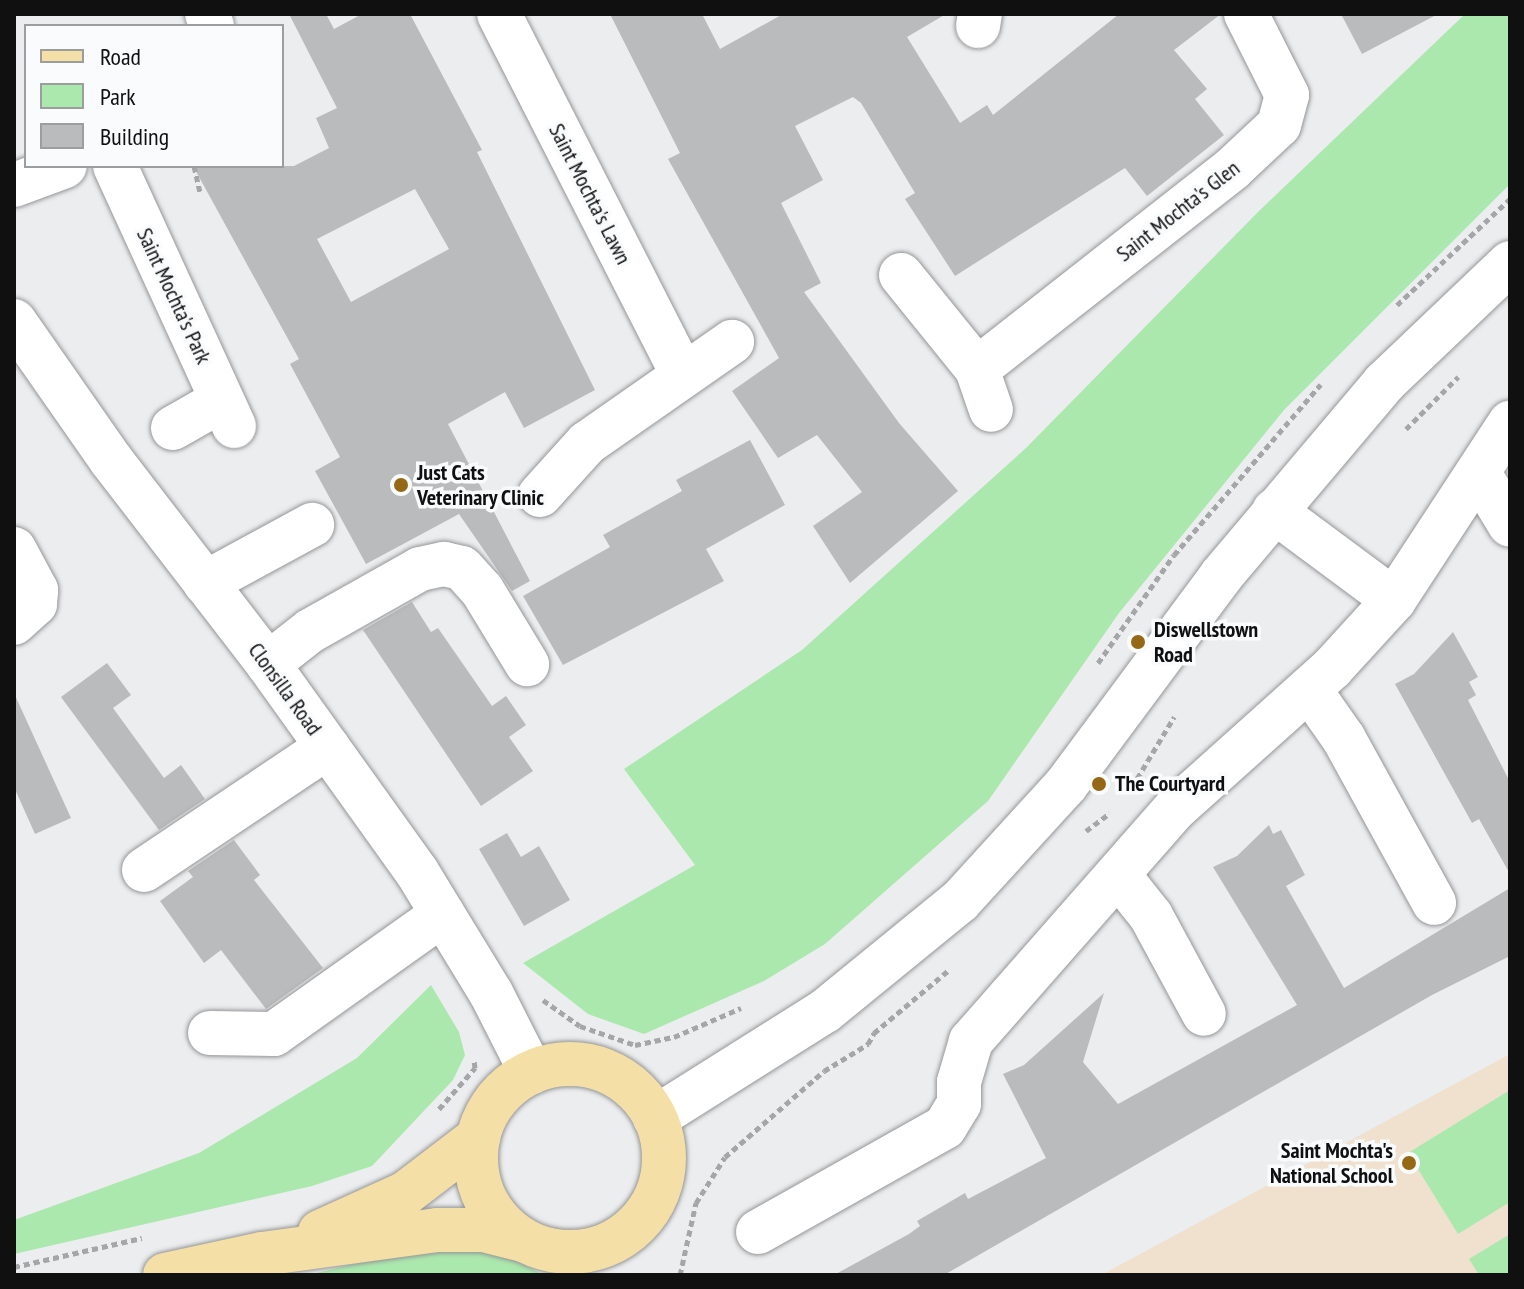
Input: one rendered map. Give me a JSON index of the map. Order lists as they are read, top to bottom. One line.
{"streets":{"street":["Saint Mochta's Lawn","Saint Mochta's Glen","Saint Mochta's Park","Clonsilla Road"]},"places":["Just Cats Veterinary Clinic","Diswellstown Road","The Courtyard","Saint Mochta's National School"],"legend":["Road","Park","Building"]}
